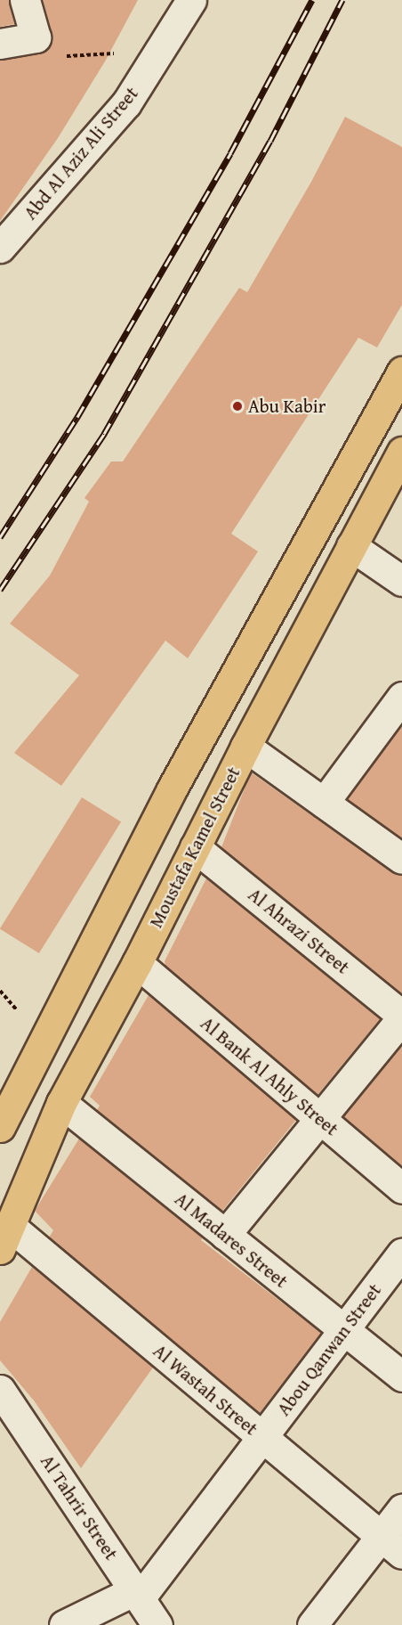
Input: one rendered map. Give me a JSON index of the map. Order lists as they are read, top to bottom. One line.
{"streets":{"main road":["Moustafa Kamel Street"],"street":["Abd Al Aziz Ali Street","Al Ahrazi Street","Al Bank Al Ahly Street","Al Madares Street","Abou Qanwan Street","Al Wastah Street","Al Tahrir Street"]},"crossings":[["Moustafa Kamel Street","Al Ahrazi Street"],["Moustafa Kamel Street","Al Bank Al Ahly Street"],["Moustafa Kamel Street","Al Madares Street"],["Moustafa Kamel Street","Al Wastah Street"],["Al Madares Street","Abou Qanwan Street"],["Abou Qanwan Street","Al Wastah Street"],["Abou Qanwan Street","Al Tahrir Street"]],"places":["Abu Kabir"]}
